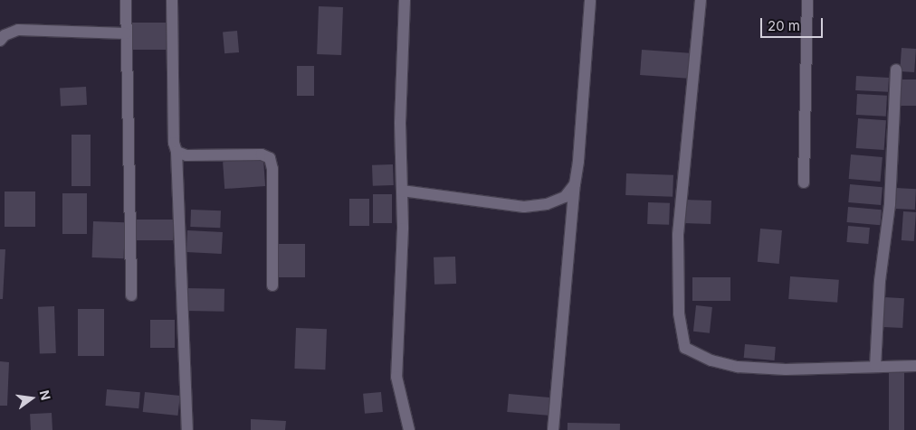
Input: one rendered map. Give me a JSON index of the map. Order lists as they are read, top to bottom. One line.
{"scale_bar":"20 m","north":"right"}
